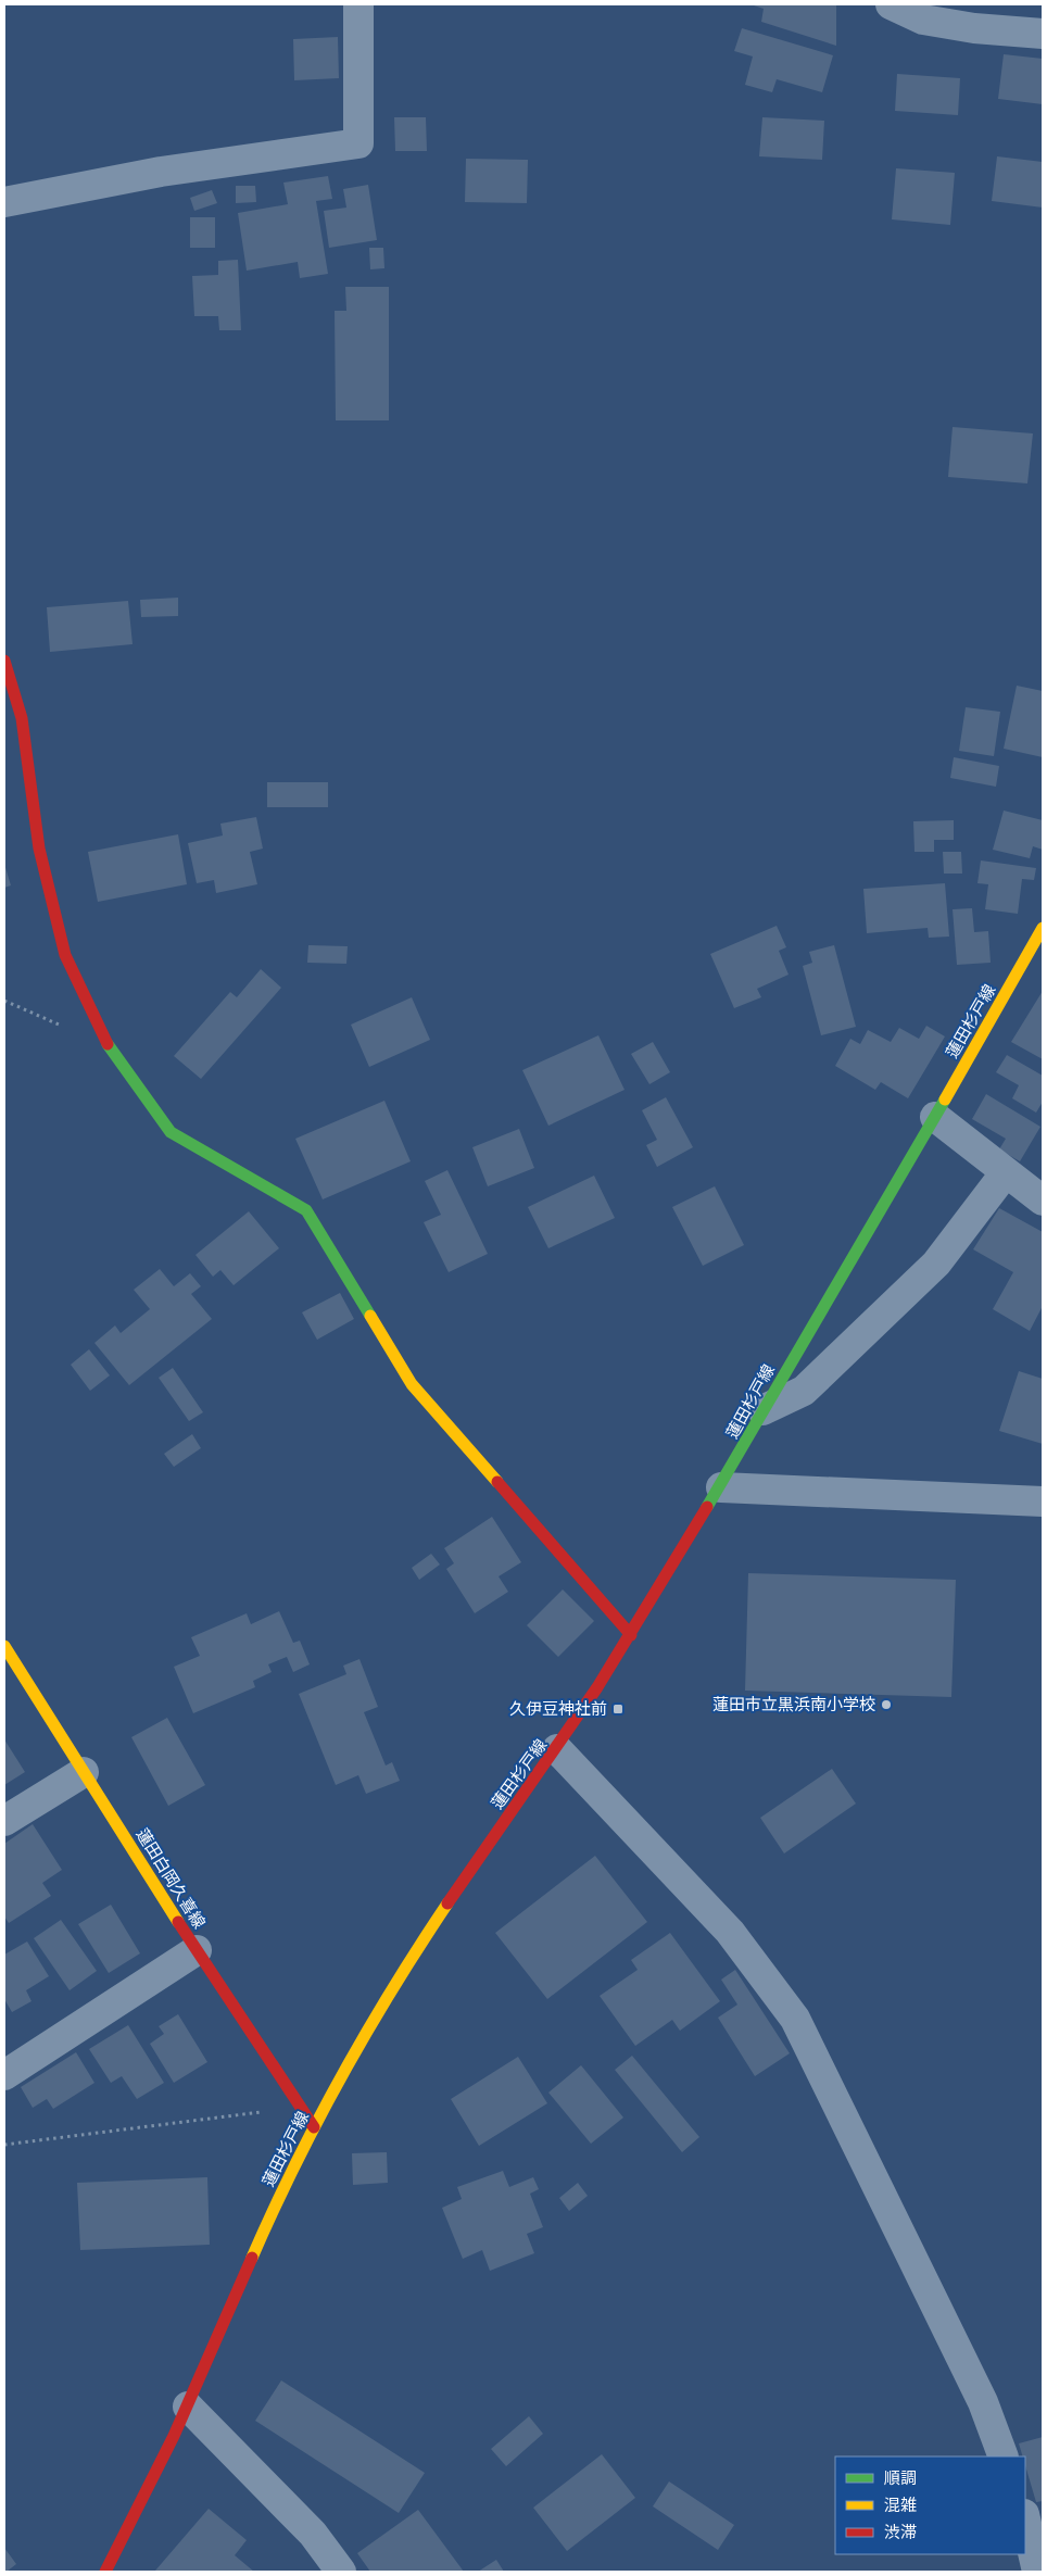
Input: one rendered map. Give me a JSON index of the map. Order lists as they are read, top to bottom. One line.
{"streets":{"main road":["蓮田杉戸線","蓮田白岡久喜線"]},"crossings":[["蓮田杉戸線","蓮田白岡久喜線"]],"places":{"other":["蓮田市立黒浜南小学校"],"transit":["久伊豆神社前"]},"legend":["順調","混雑","渋滞"]}
